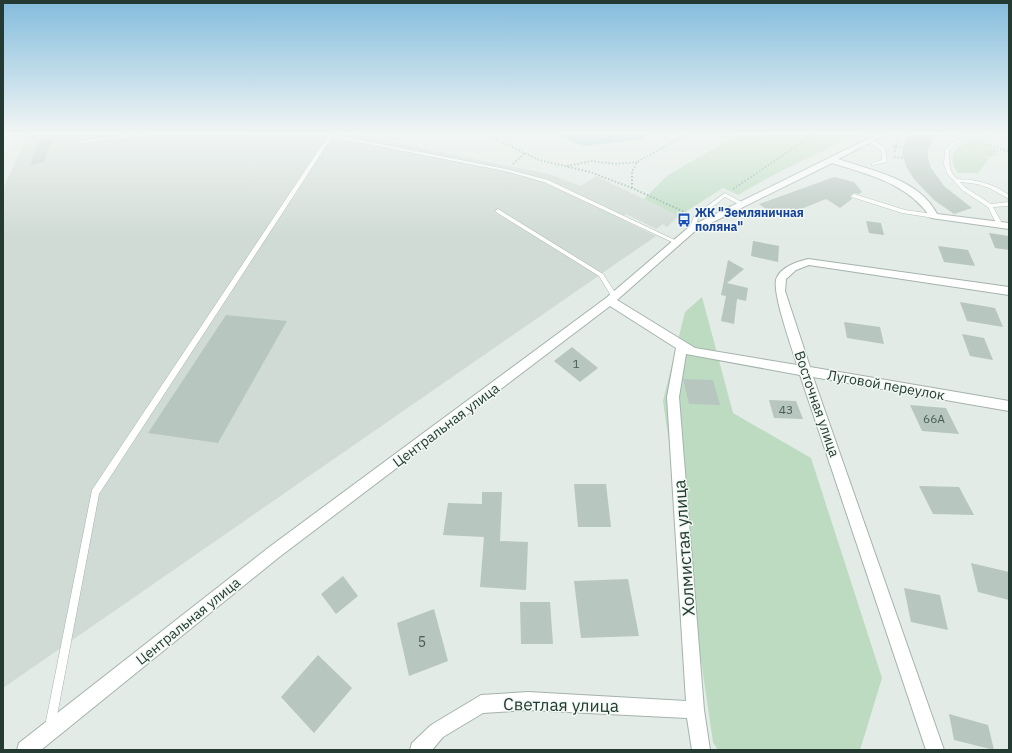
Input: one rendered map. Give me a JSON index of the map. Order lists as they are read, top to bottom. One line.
{"streets":{"street":["Луговой переулок","Восточная улица","Центральная улица","Холмистая улица","Светлая улица"]},"crossings":[["Луговой переулок","Восточная улица"],["Луговой переулок","Центральная улица"],["Луговой переулок","Холмистая улица"],["Холмистая улица","Светлая улица"]],"places":{"bus stop":["ЖК \"Земляничная поляна\""]},"house_numbers":["1","43","66А","5"]}
